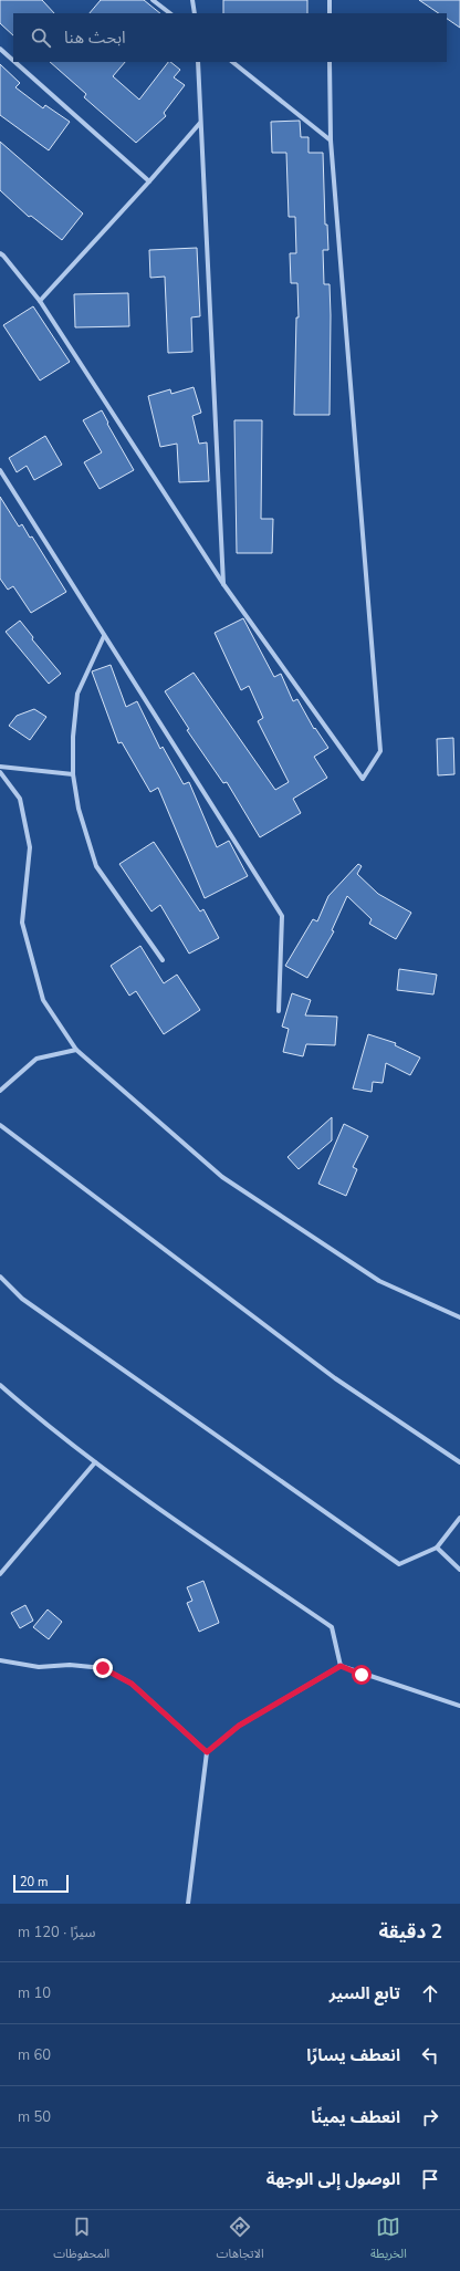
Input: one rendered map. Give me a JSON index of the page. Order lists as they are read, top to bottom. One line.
{"scale_bar":"20 m","page":{"search":"ابحث هنا","scale":"20 m","heading":["2 دقيقة","سيرًا · 120 m"],"list":[["تابع السير","10 m"],["انعطف يسارًا","60 m"],["انعطف يمينًا","50 m"],"الوصول إلى الوجهة"],"nav":["الخريطة","الاتجاهات","المحفوظات"]}}
